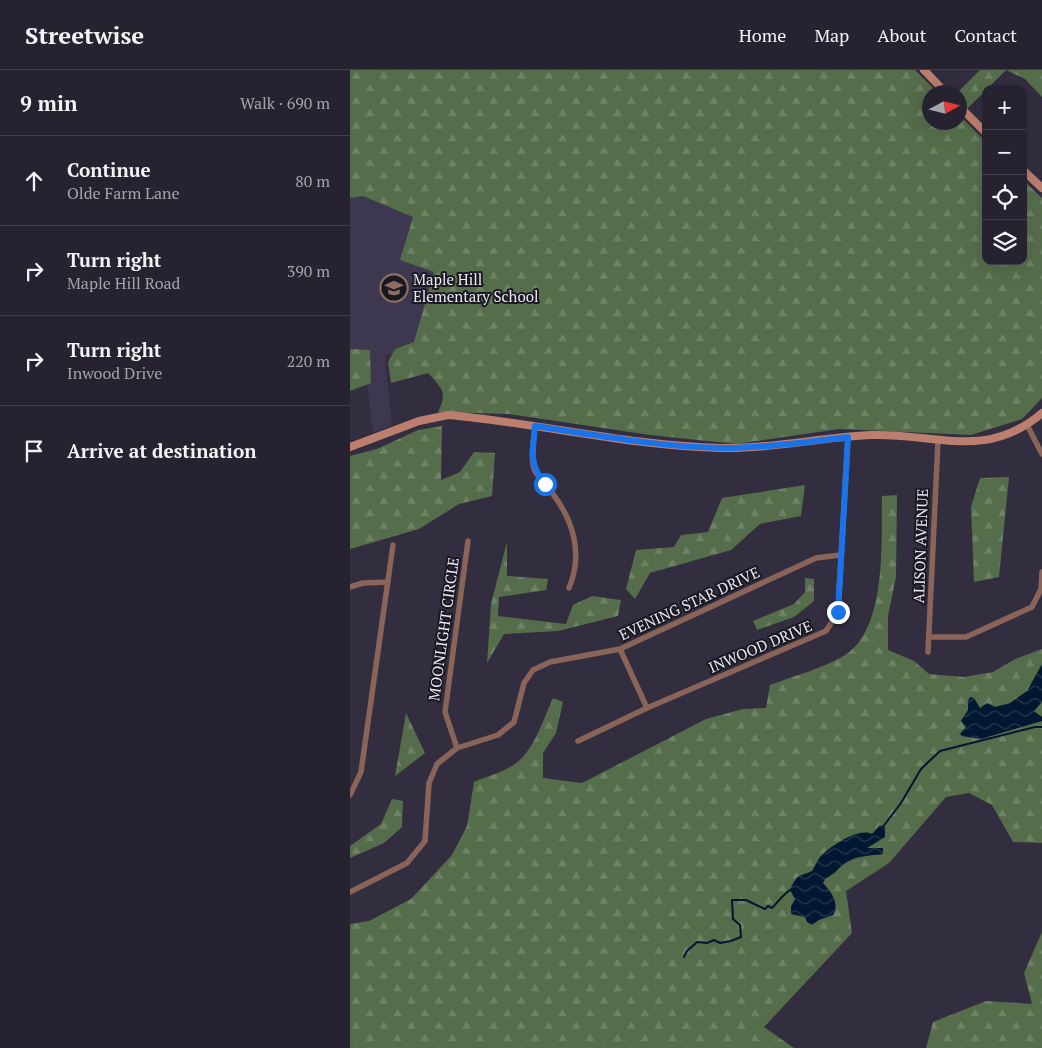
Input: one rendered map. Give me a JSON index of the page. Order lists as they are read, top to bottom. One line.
{"streets":{"street":["ALISON AVENUE","EVENING STAR DRIVE","MOONLIGHT CIRCLE","INWOOD DRIVE"]},"crossings":[["EVENING STAR DRIVE","MOONLIGHT CIRCLE"],["EVENING STAR DRIVE","INWOOD DRIVE"]],"places":{"school or university":["Maple Hill Elementary School"]},"north":"right","page":{"header":"Streetwise","nav":["Home","Map","About","Contact"],"heading":["9 min","Walk · 690 m"],"map_buttons":["+","−"],"list":[["Continue","Olde Farm Lane","80 m"],["Turn right","Maple Hill Road","390 m"],["Turn right","Inwood Drive","220 m"],"Arrive at destination"]}}
